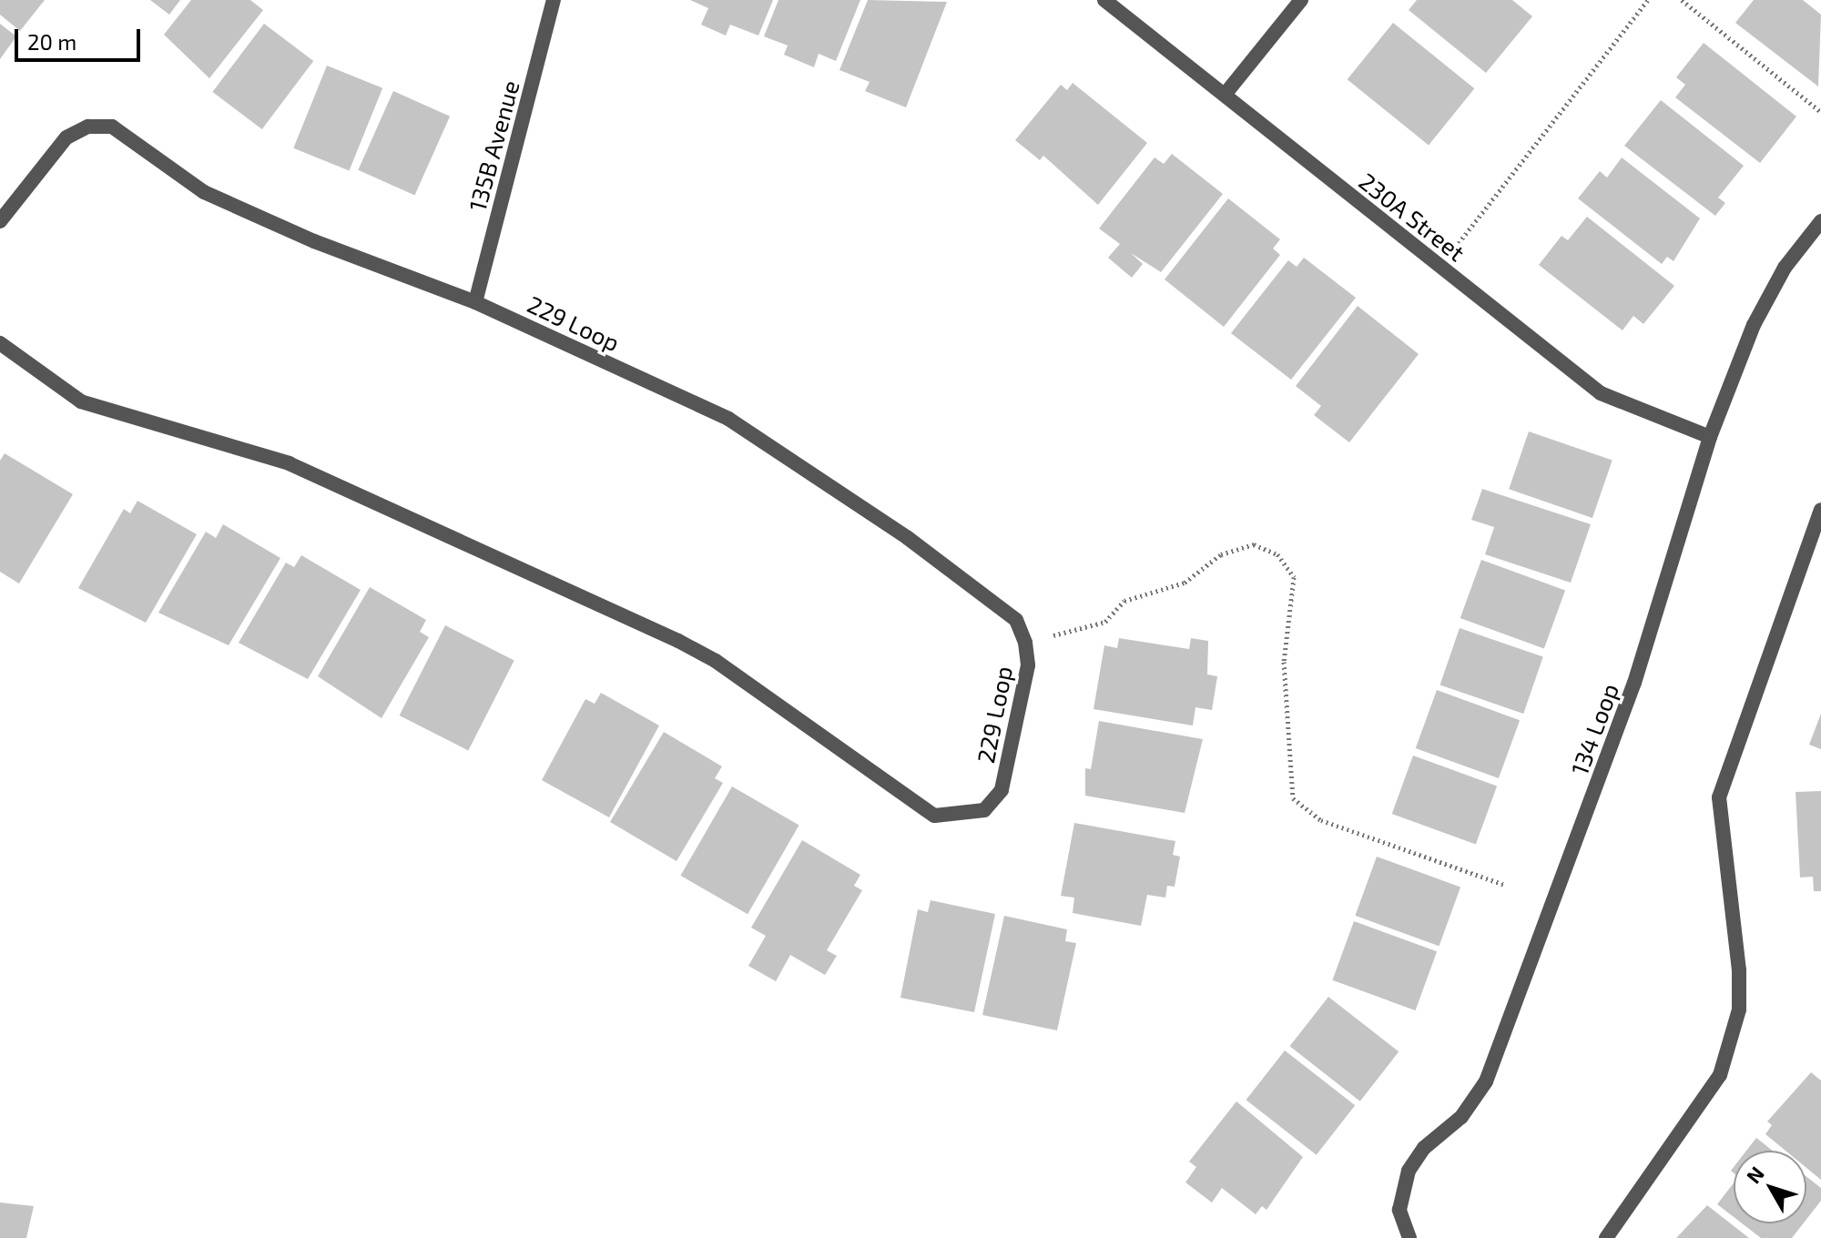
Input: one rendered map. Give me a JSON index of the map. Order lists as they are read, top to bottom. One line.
{"streets":{"street":["135B Avenue","230A Street","229 Loop","134 Loop"]},"crossings":[["135B Avenue","229 Loop"],["230A Street","134 Loop"]],"scale_bar":"20 m","north":"top left"}
